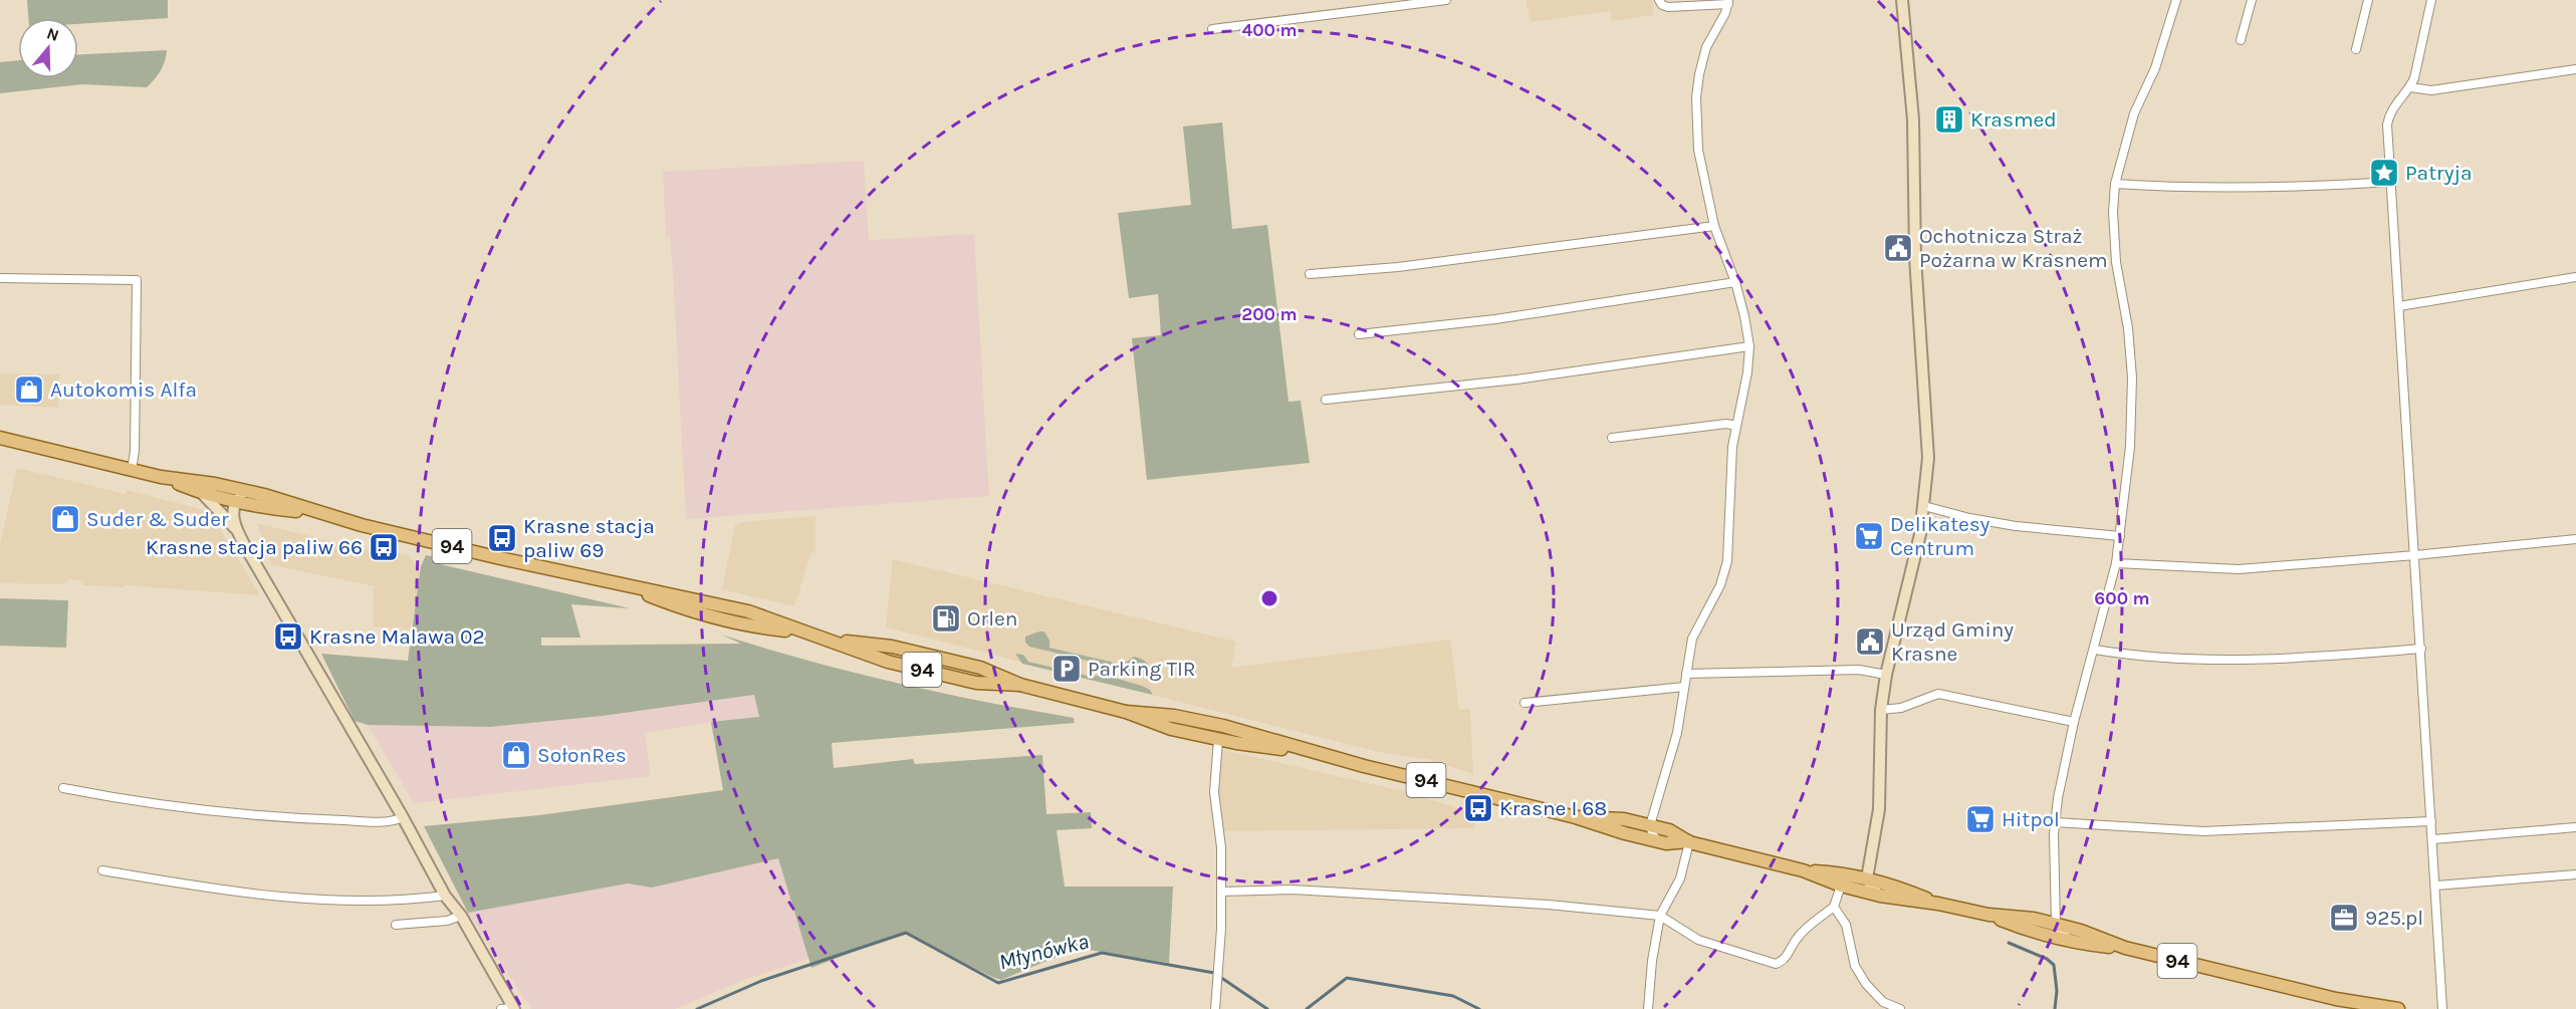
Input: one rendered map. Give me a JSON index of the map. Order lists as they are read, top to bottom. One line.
{"streets":{"main road":["94"]},"water":["Młynówka"],"places":{"building":["Krasmed"],"place":["Patryja"],"public building":["Ochotnicza Straż Pożarna w Krasnem","Urząd Gminy Krasne"],"shop":["Autokomis Alfa","Suder & Suder","SołonRes"],"supermarket":["Delikatesy Centrum","Hitpol"],"bus stop":["Krasne stacja paliw 69","Krasne stacja paliw 66","Krasne Malawa 02","Krasne I 68"],"fuel station":["Orlen"],"parking":["Parking TIR"],"office":["925.pl"]},"north":"top","rings":["400 m","200 m","600 m"]}
